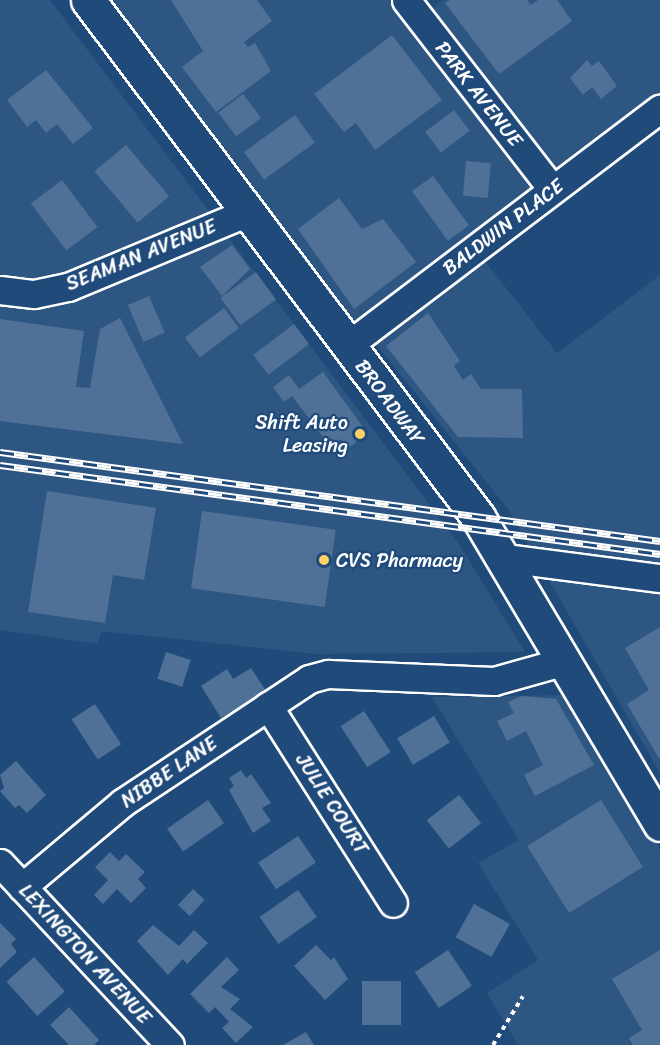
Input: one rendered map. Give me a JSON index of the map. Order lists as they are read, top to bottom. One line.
{"streets":{"main road":["BROADWAY"],"street":["PARK AVENUE","BALDWIN PLACE","SEAMAN AVENUE","NIBBE LANE","JULIE COURT","LEXINGTON AVENUE"]},"crossings":[["PARK AVENUE","BALDWIN PLACE"],["BALDWIN PLACE","BROADWAY"],["SEAMAN AVENUE","BROADWAY"],["BROADWAY","NIBBE LANE"],["NIBBE LANE","JULIE COURT"],["NIBBE LANE","LEXINGTON AVENUE"]],"places":["Shift Auto Leasing","CVS Pharmacy"]}
